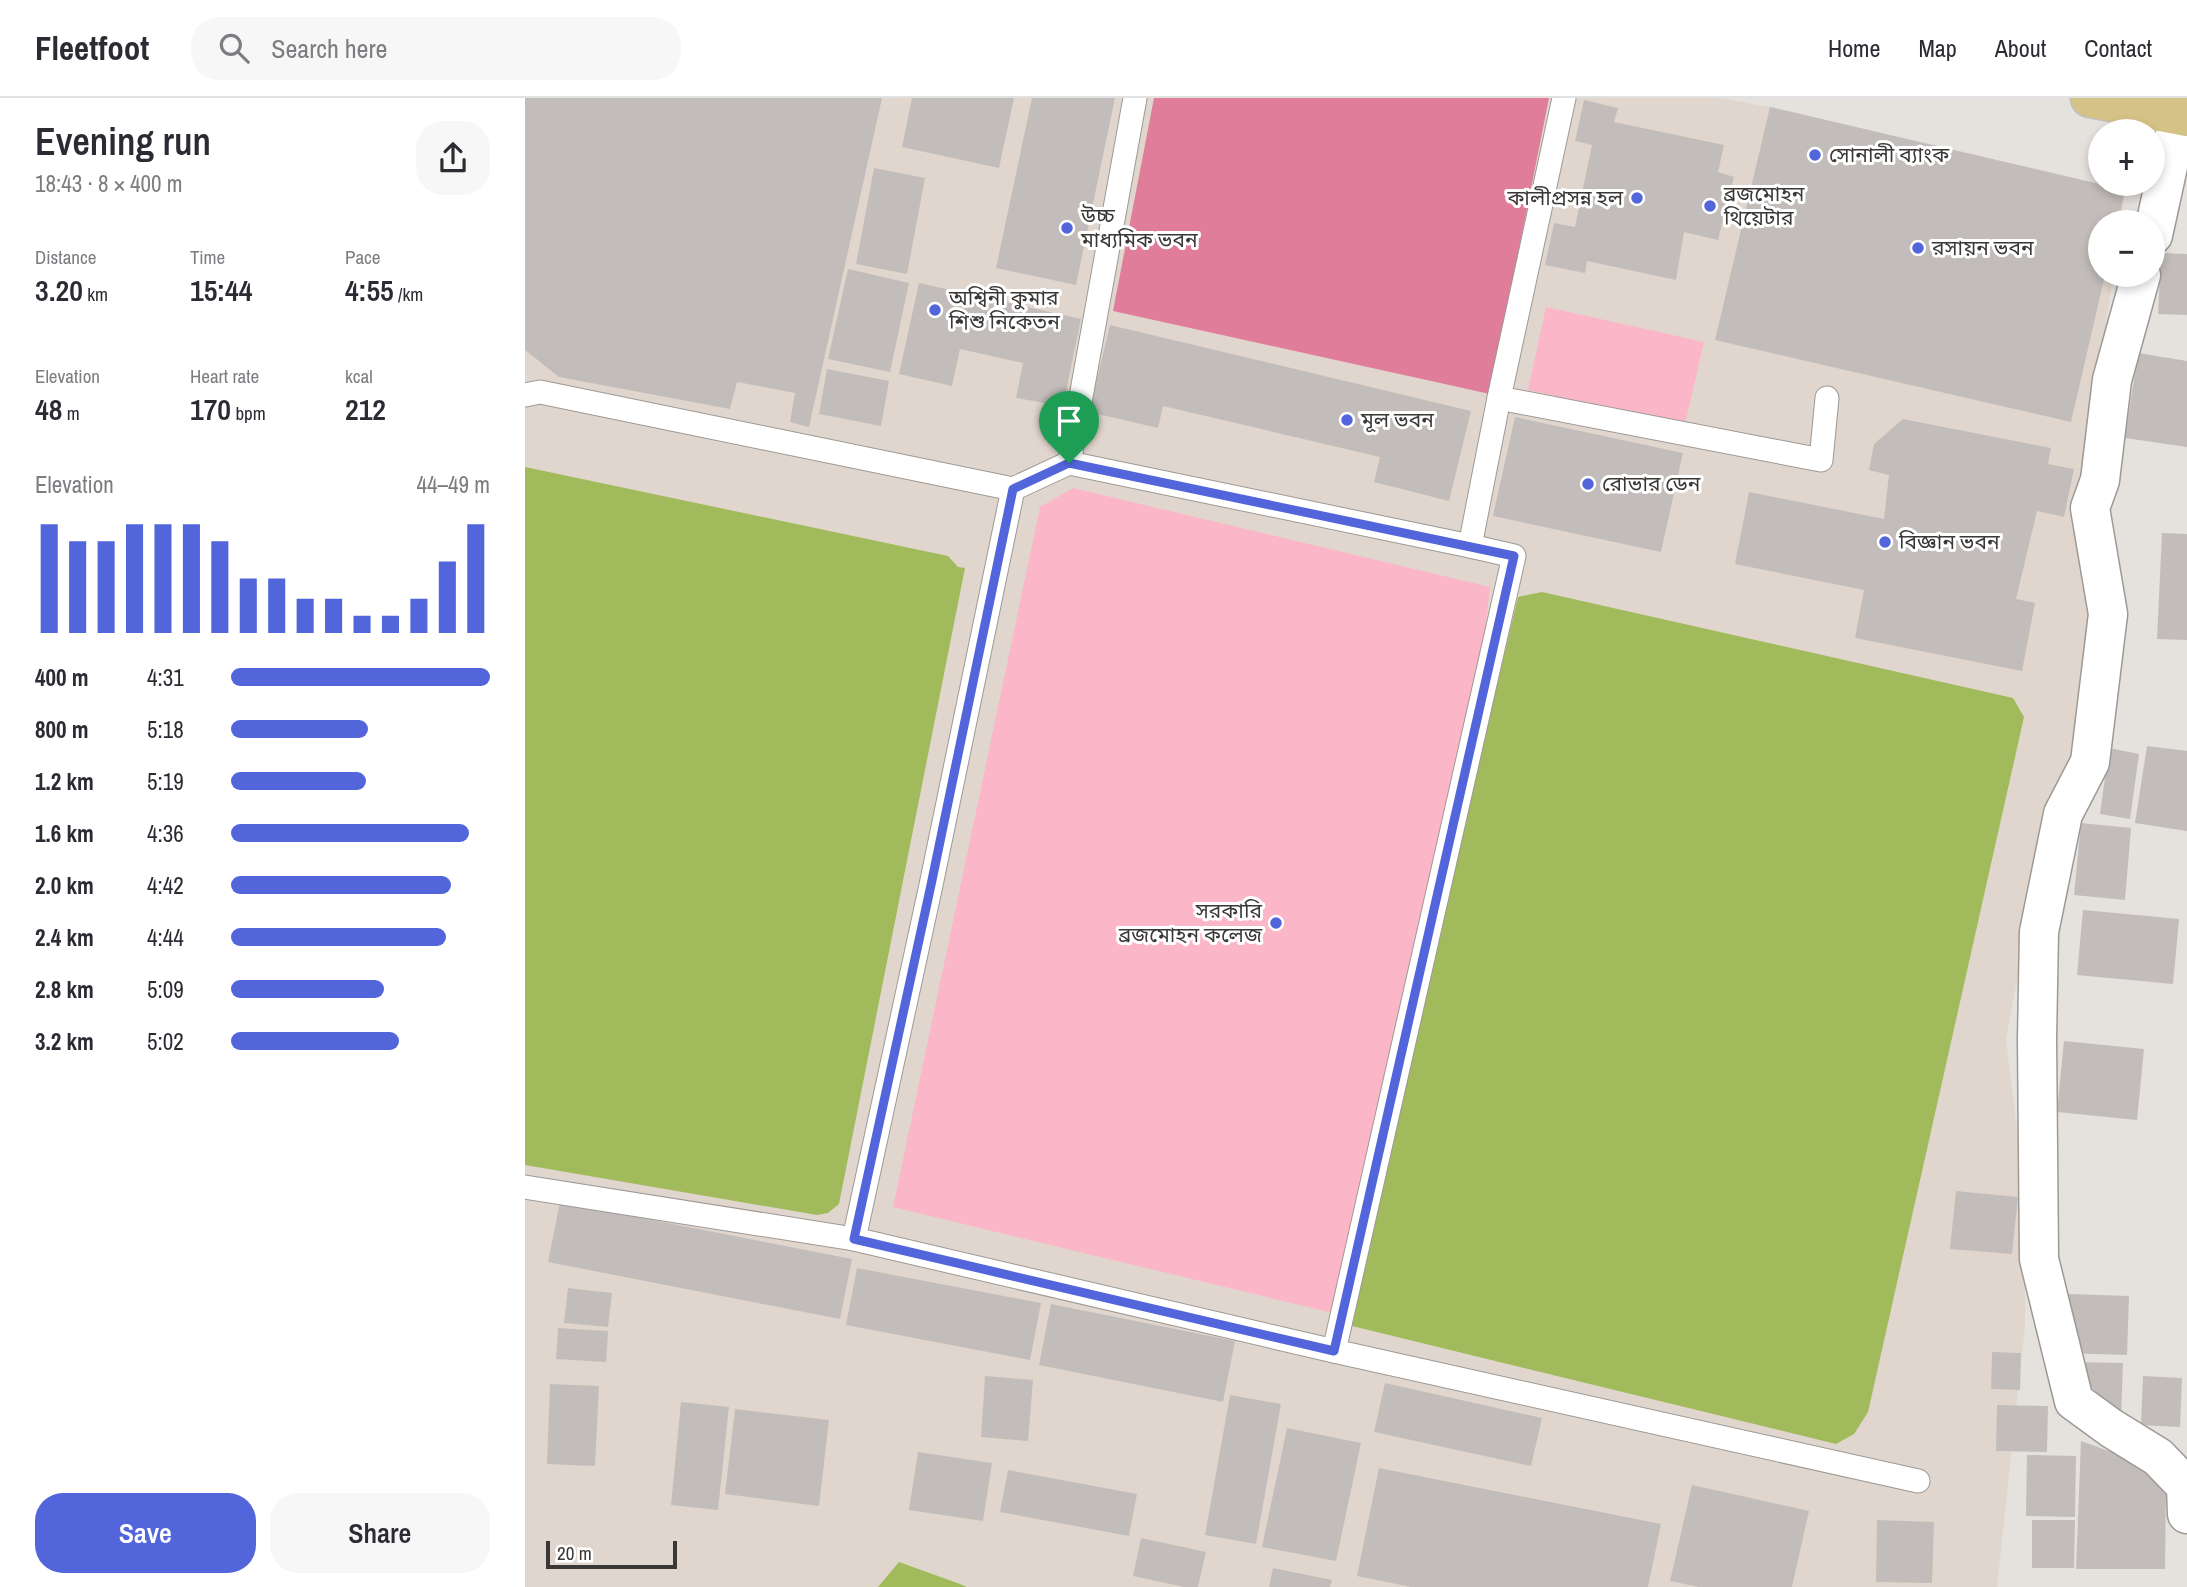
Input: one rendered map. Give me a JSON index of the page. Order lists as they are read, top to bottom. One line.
{"places":["সোনালী ব্যাংক","কালীপ্রসন্ন হল","ব্রজমোহন থিয়েটার","উচ্চ মাধ্যমিক ভবন","রসায়ন ভবন","অশ্বিনী কুমার শিশু নিকেতন","মূল ভবন","রোভার ডেন","বিজ্ঞান ভবন","সরকারি ব্রজমোহন কলেজ"],"scale_bar":"20 m","page":{"header":"Fleetfoot","search":"Search here","nav":["Home","Map","About","Contact"],"heading":["Evening run","18:43 · 8 × 400 m"],"map_buttons":["+","−"],"stats":[["Distance","3.20 km"],["Time","15:44"],["Pace","4:55 /km"],["Elevation","48 m"],["Heart rate","170 bpm"],["kcal","212"]],"chart":["Elevation","44–49 m"],"list":[{"name":"400 m","note":"4:31"},{"name":"800 m","note":"5:18"},{"name":"1.2 km","note":"5:19"},{"name":"1.6 km","note":"4:36"},{"name":"2.0 km","note":"4:42"},{"name":"2.4 km","note":"4:44"},{"name":"2.8 km","note":"5:09"},{"name":"3.2 km","note":"5:02"}],"buttons":["Save","Share"],"scale":"20 m"}}
